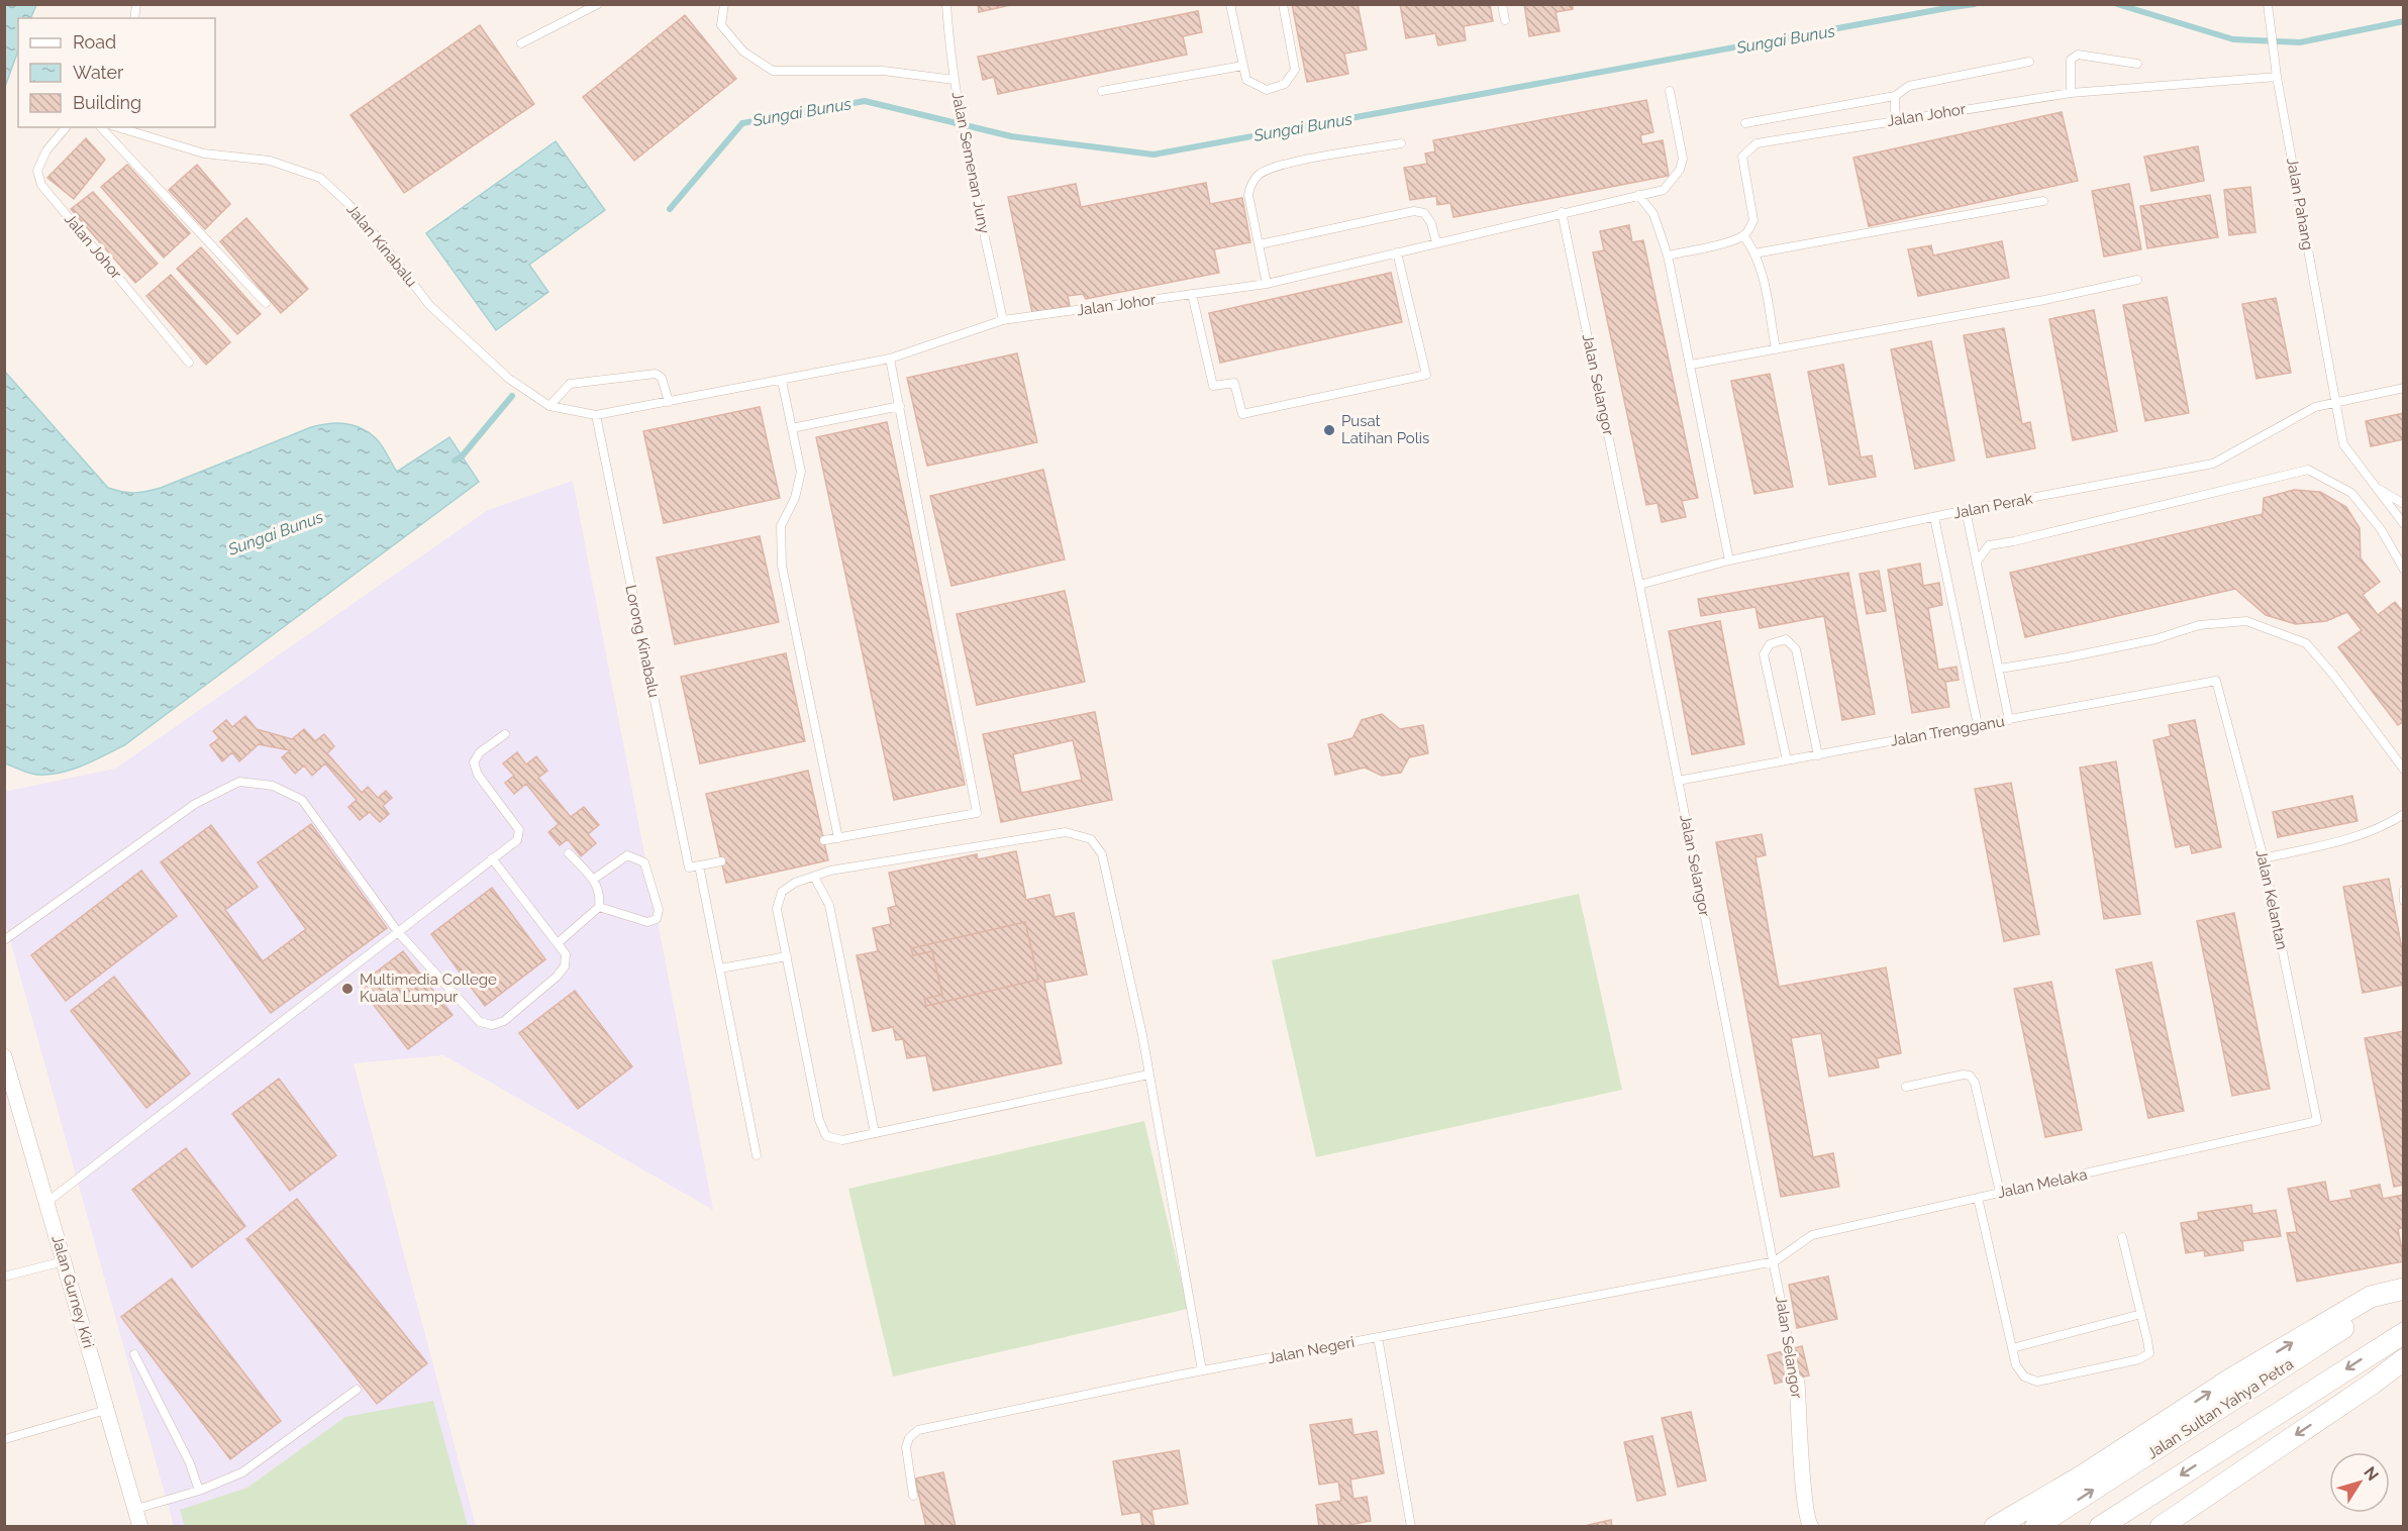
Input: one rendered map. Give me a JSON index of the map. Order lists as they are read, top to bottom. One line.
{"streets":{"main road":["Jalan Sultan Yahya Petra"],"street":["Jalan Selangor","Jalan Gurney Kiri"],"lane":["Jalan Johor","Jalan Semenan Juny","Jalan Pahang","Jalan Kinabalu","Jalan Perak","Lorong Kinabalu","Jalan Trengganu","Jalan Kelantan","Jalan Melaka","Jalan Negeri"]},"crossings":[["Jalan Johor","Jalan Semenan Juny"],["Jalan Johor","Jalan Pahang"],["Jalan Johor","Jalan Kinabalu"],["Jalan Johor","Jalan Selangor"],["Jalan Johor","Lorong Kinabalu"],["Jalan Pahang","Jalan Perak"],["Jalan Kinabalu","Lorong Kinabalu"],["Jalan Selangor","Jalan Perak"],["Jalan Selangor","Jalan Trengganu"],["Jalan Selangor","Jalan Melaka"],["Jalan Selangor","Jalan Negeri"],["Jalan Trengganu","Jalan Kelantan"],["Jalan Kelantan","Jalan Melaka"],["Jalan Melaka","Jalan Negeri"]],"water":["Sungai Bunus"],"places":["Pusat Latihan Polis","Multimedia College Kuala Lumpur"],"legend":["Road","Water","Building"],"north":"top right"}
